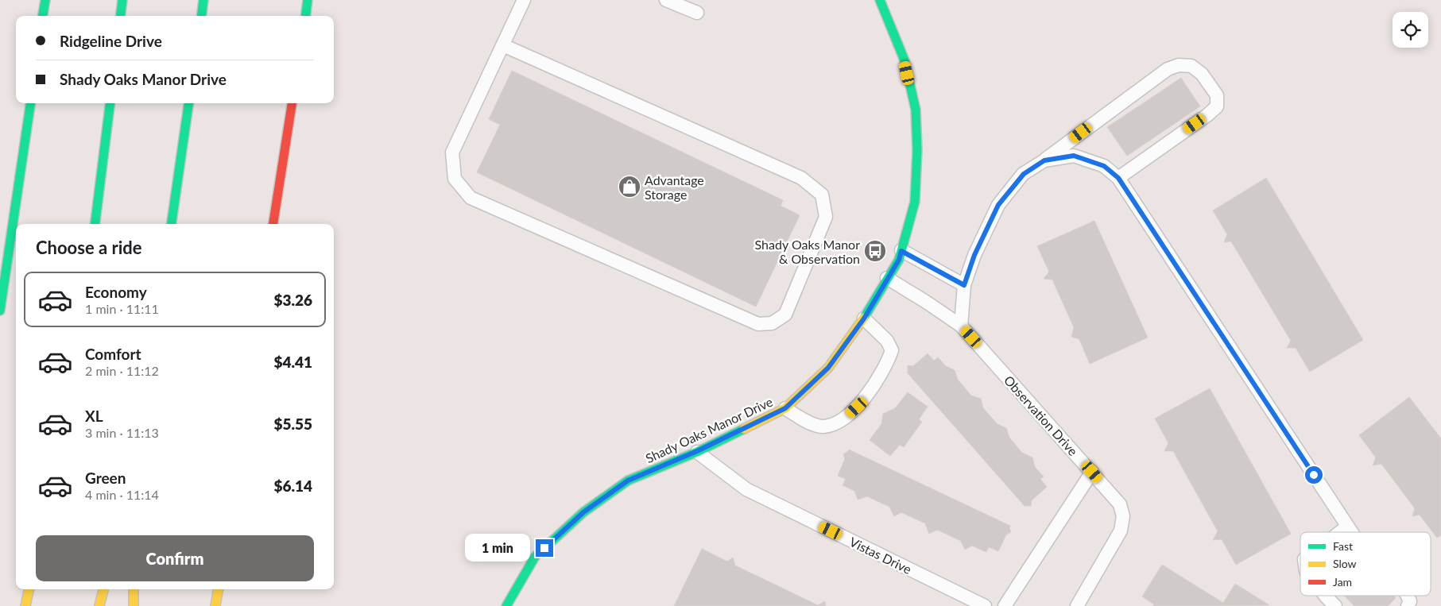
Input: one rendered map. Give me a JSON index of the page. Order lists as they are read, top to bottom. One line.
{"streets":{"main road":["Shady Oaks Manor Drive"],"lane":["Observation Drive","Vistas Drive"]},"crossings":[["Observation Drive","Shady Oaks Manor Drive"],["Shady Oaks Manor Drive","Vistas Drive"]],"places":{"shop":["Advantage Storage"],"bus stop":["Shady Oaks Manor & Observation"]},"legend":["Fast","Slow","Jam"],"page":{"banner":["Ridgeline Drive","Shady Oaks Manor Drive"],"heading":"Choose a ride","list":[{"name":"Economy","note":"1 min · 11:11","value":"$3.26"},{"name":"Comfort","note":"2 min · 11:12","value":"$4.41"},{"name":"XL","note":"3 min · 11:13","value":"$5.55"},{"name":"Green","note":"4 min · 11:14","value":"$6.14"}],"buttons":"Confirm","bubble":"1 min"}}
